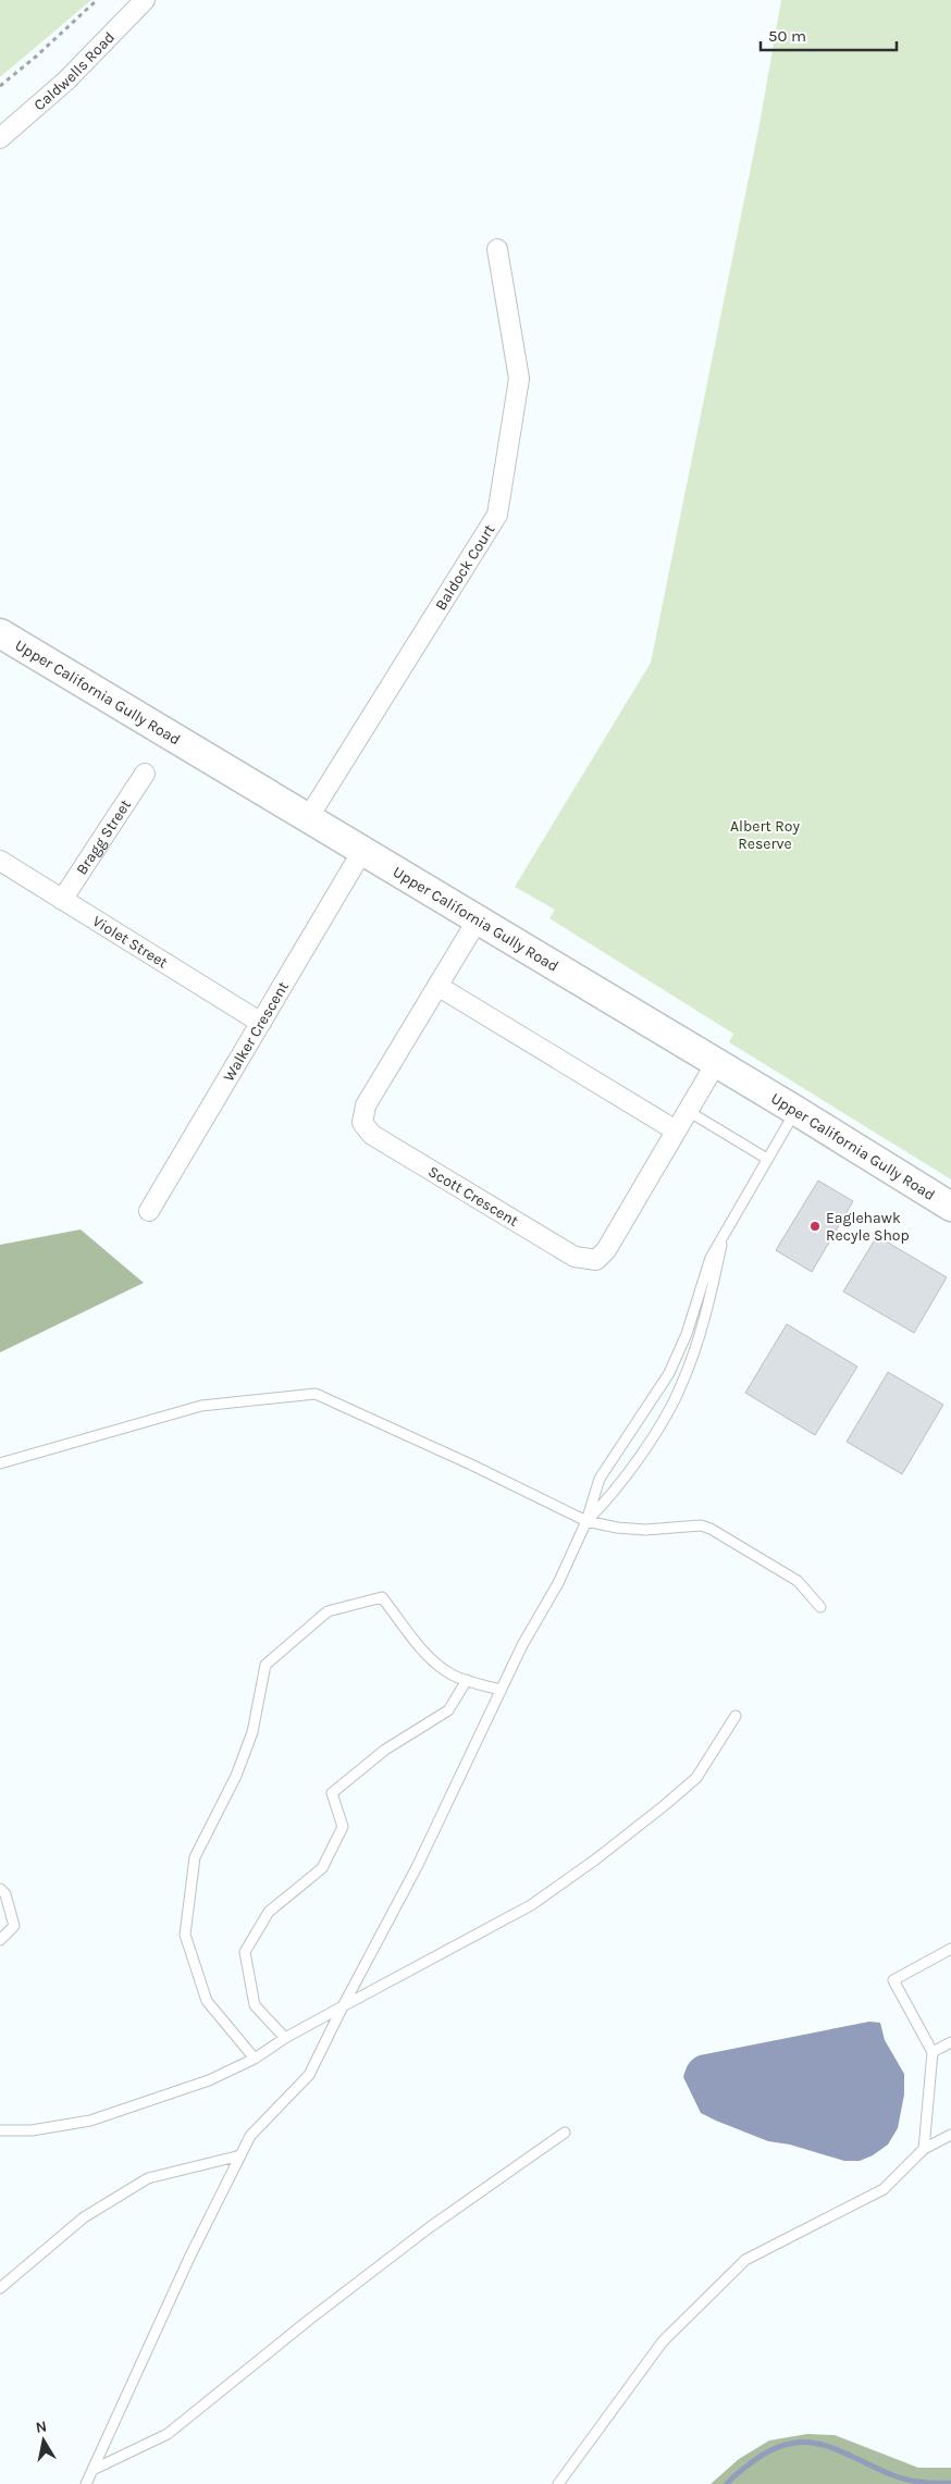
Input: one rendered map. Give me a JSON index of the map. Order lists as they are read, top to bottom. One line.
{"streets":{"street":["Caldwells Road","Baldock Court","Upper California Gully Road","Bragg Street","Violet Street","Walker Crescent","Scott Crescent"]},"crossings":[["Baldock Court","Upper California Gully Road"],["Upper California Gully Road","Walker Crescent"],["Upper California Gully Road","Scott Crescent"],["Bragg Street","Violet Street"],["Violet Street","Walker Crescent"]],"parks":["Albert Roy Reserve"],"places":["Eaglehawk Recyle Shop"],"scale_bar":"50 m","north":"top"}
